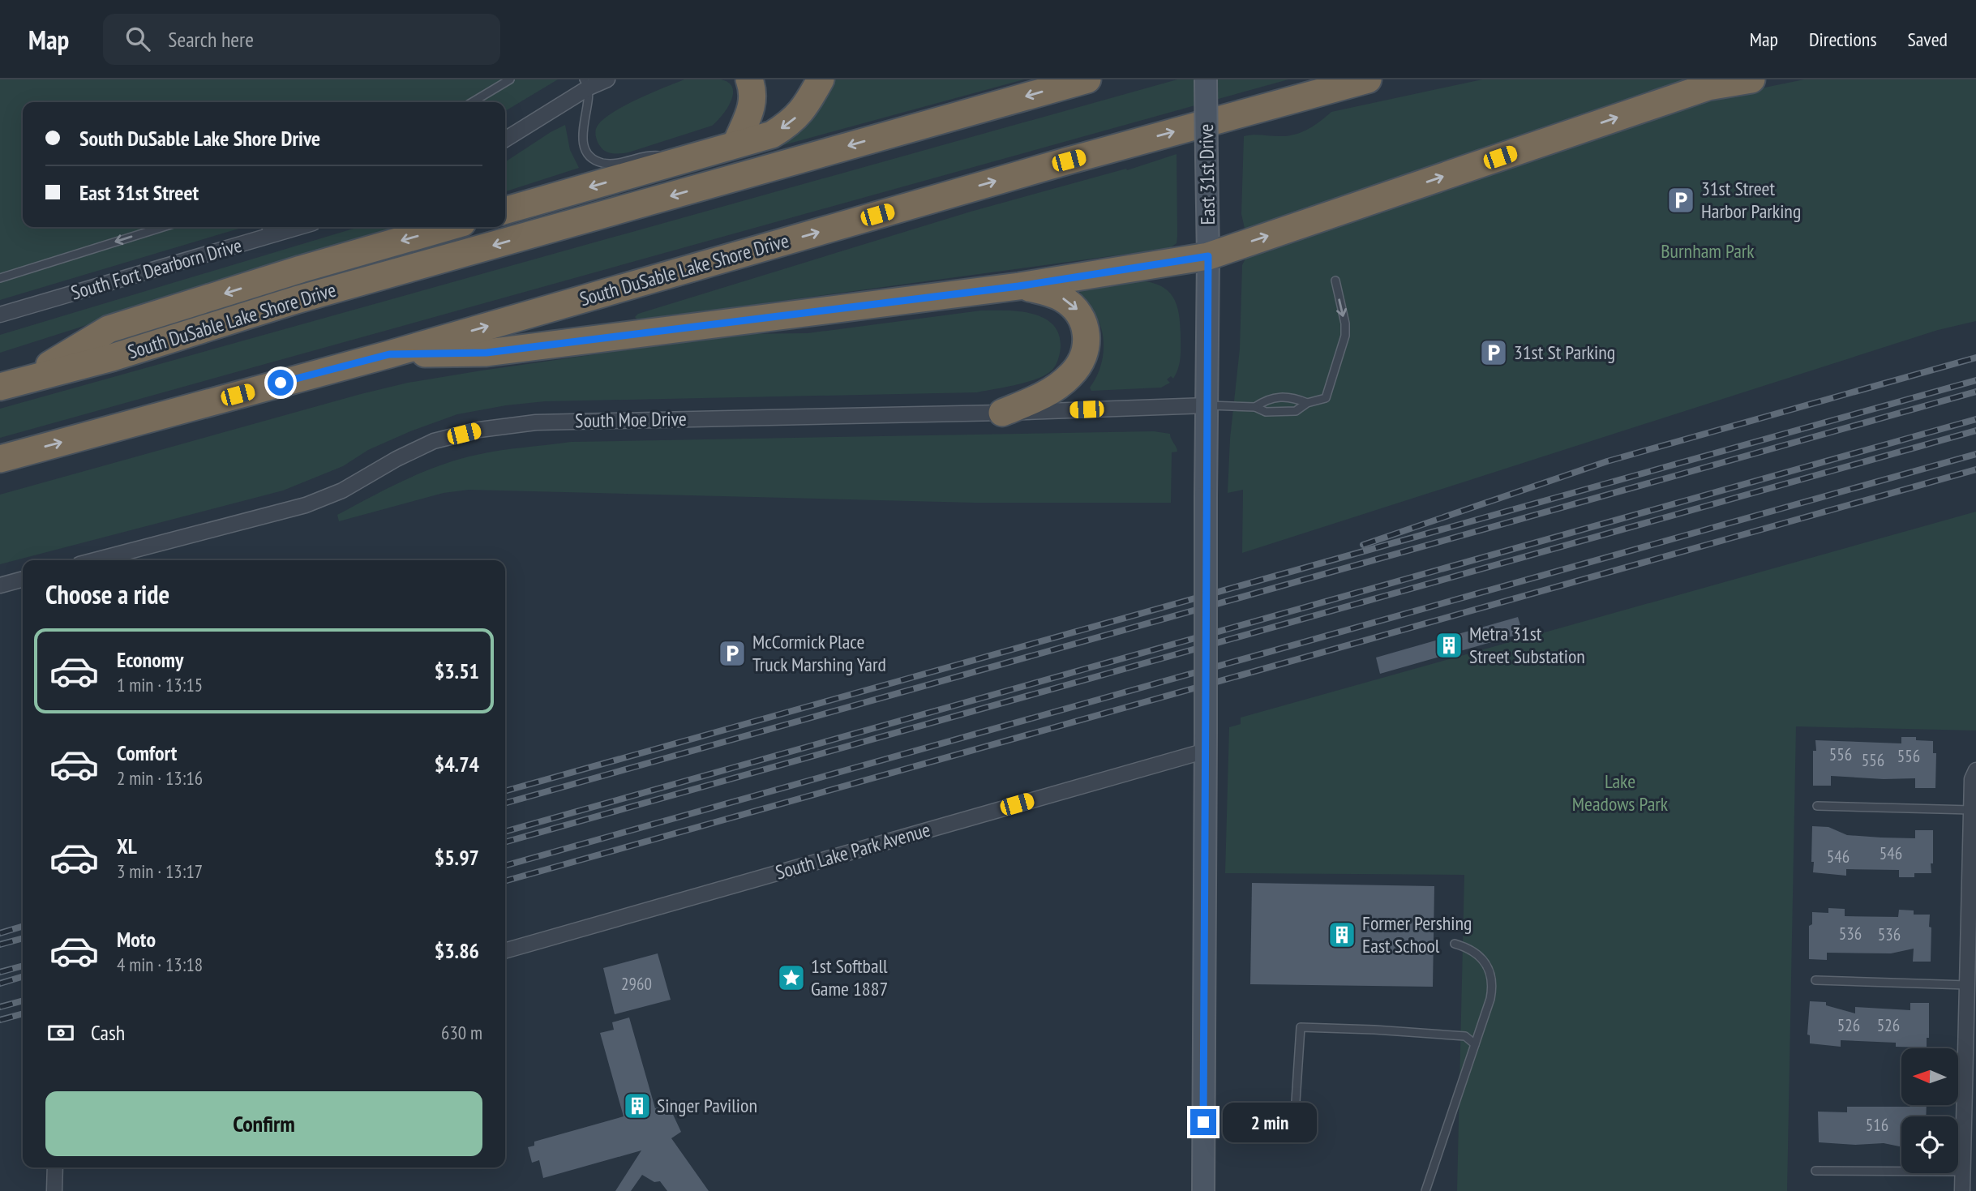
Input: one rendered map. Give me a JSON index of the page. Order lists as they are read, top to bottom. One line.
{"streets":{"highway":["South DuSable Lake Shore Drive"],"main road":["East 31st Drive"],"street":["South Fort Dearborn Drive","South Moe Drive","South Lake Park Avenue"]},"crossings":[["East 31st Drive","South Moe Drive"],["East 31st Drive","South Lake Park Avenue"]],"parks":["Burnham Park","Lake Meadows Park"],"places":{"parking":["31st Street Harbor Parking","31st St Parking","McCormick Place Truck Marshing Yard"],"building":["Metra 31st Street Substation","Former Pershing East School","Singer Pavilion"],"place":["1st Softball Game 1887"]},"house_numbers":["556","556","556","546","546","536","536","2960","526","526","516"],"north":"left","page":{"header":"Map","search":"Search here","nav":["Map","Directions","Saved"],"banner":["South DuSable Lake Shore Drive","East 31st Street"],"heading":"Choose a ride","list":[{"name":"Economy","note":"1 min · 13:15","value":"$3.51"},{"name":"Comfort","note":"2 min · 13:16","value":"$4.74"},{"name":"XL","note":"3 min · 13:17","value":"$5.97"},{"name":"Moto","note":"4 min · 13:18","value":"$3.86"}],"pay":["Cash","630 m"],"buttons":"Confirm","bubble":"2 min"}}
